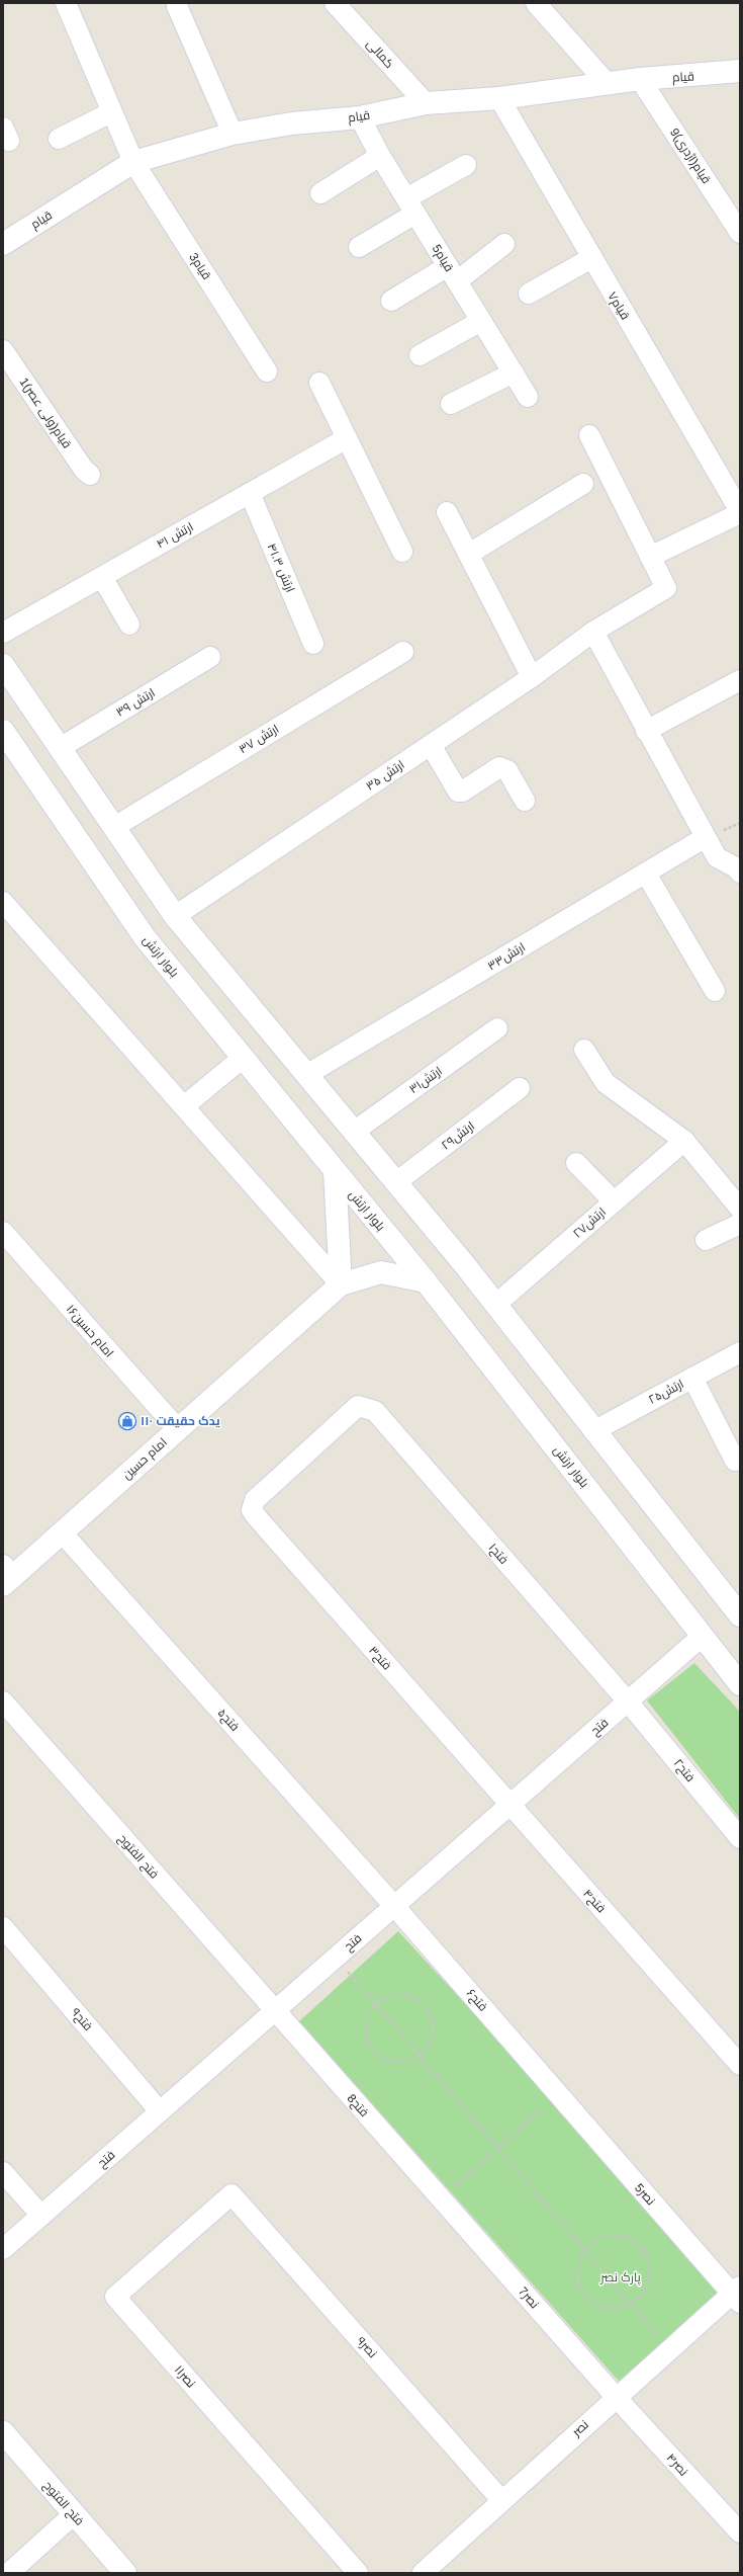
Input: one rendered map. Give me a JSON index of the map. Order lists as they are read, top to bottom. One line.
{"streets":{"main road":["قیام","بلوار ارتش","امام حسین","فتح الفتوح"],"street":["کمالی","قیام(اژدری)9","قیام5","قیام3","قیام۷","قیام(ولی عصر)1","ارتش ۴۱","ارتش ۴۱.۳","ارتش ۳۹","ارتش ۳۷","ارتش ۳۵","ارتش۳۳","ارتش۳۱","ارتش۲۹","ارتش۲۷","امام حسین۱۶","ارتش۲۵","۱فتح","۳فتح","۵فتح","فتح","۲فتح","فتح۴","۶فتح","۹فتح","8فتح","5نصر","7نصر","۹نصر","۱۱نصر","نصر","۴نصر"]},"crossings":[["کمالی","قیام"],["قیام","قیام(اژدری)9"],["قیام","قیام5"],["قیام","قیام3"],["قیام","قیام۷"],["ارتش ۴۱","ارتش ۴۱.۳"],["بلوار ارتش","فتح"],["امام حسین۱۶","امام حسین"],["امام حسین","۵فتح"],["۱فتح","۳فتح"],["۱فتح","فتح"],["۱فتح","۲فتح"],["۳فتح","فتح"],["۳فتح","فتح۴"],["۵فتح","فتح"],["۵فتح","۶فتح"],["فتح","۲فتح"],["فتح","فتح الفتوح"],["فتح","فتح۴"],["فتح","۶فتح"],["فتح","۹فتح"],["فتح","8فتح"],["فتح الفتوح","8فتح"],["۶فتح","5نصر"],["8فتح","7نصر"],["5نصر","نصر"],["7نصر","نصر"],["7نصر","۴نصر"],["۹نصر","۱۱نصر"],["۹نصر","نصر"],["نصر","۴نصر"]],"parks":["پارک نصر"],"places":{"shop":["یدک حقیقت ۱۱۰"]}}
